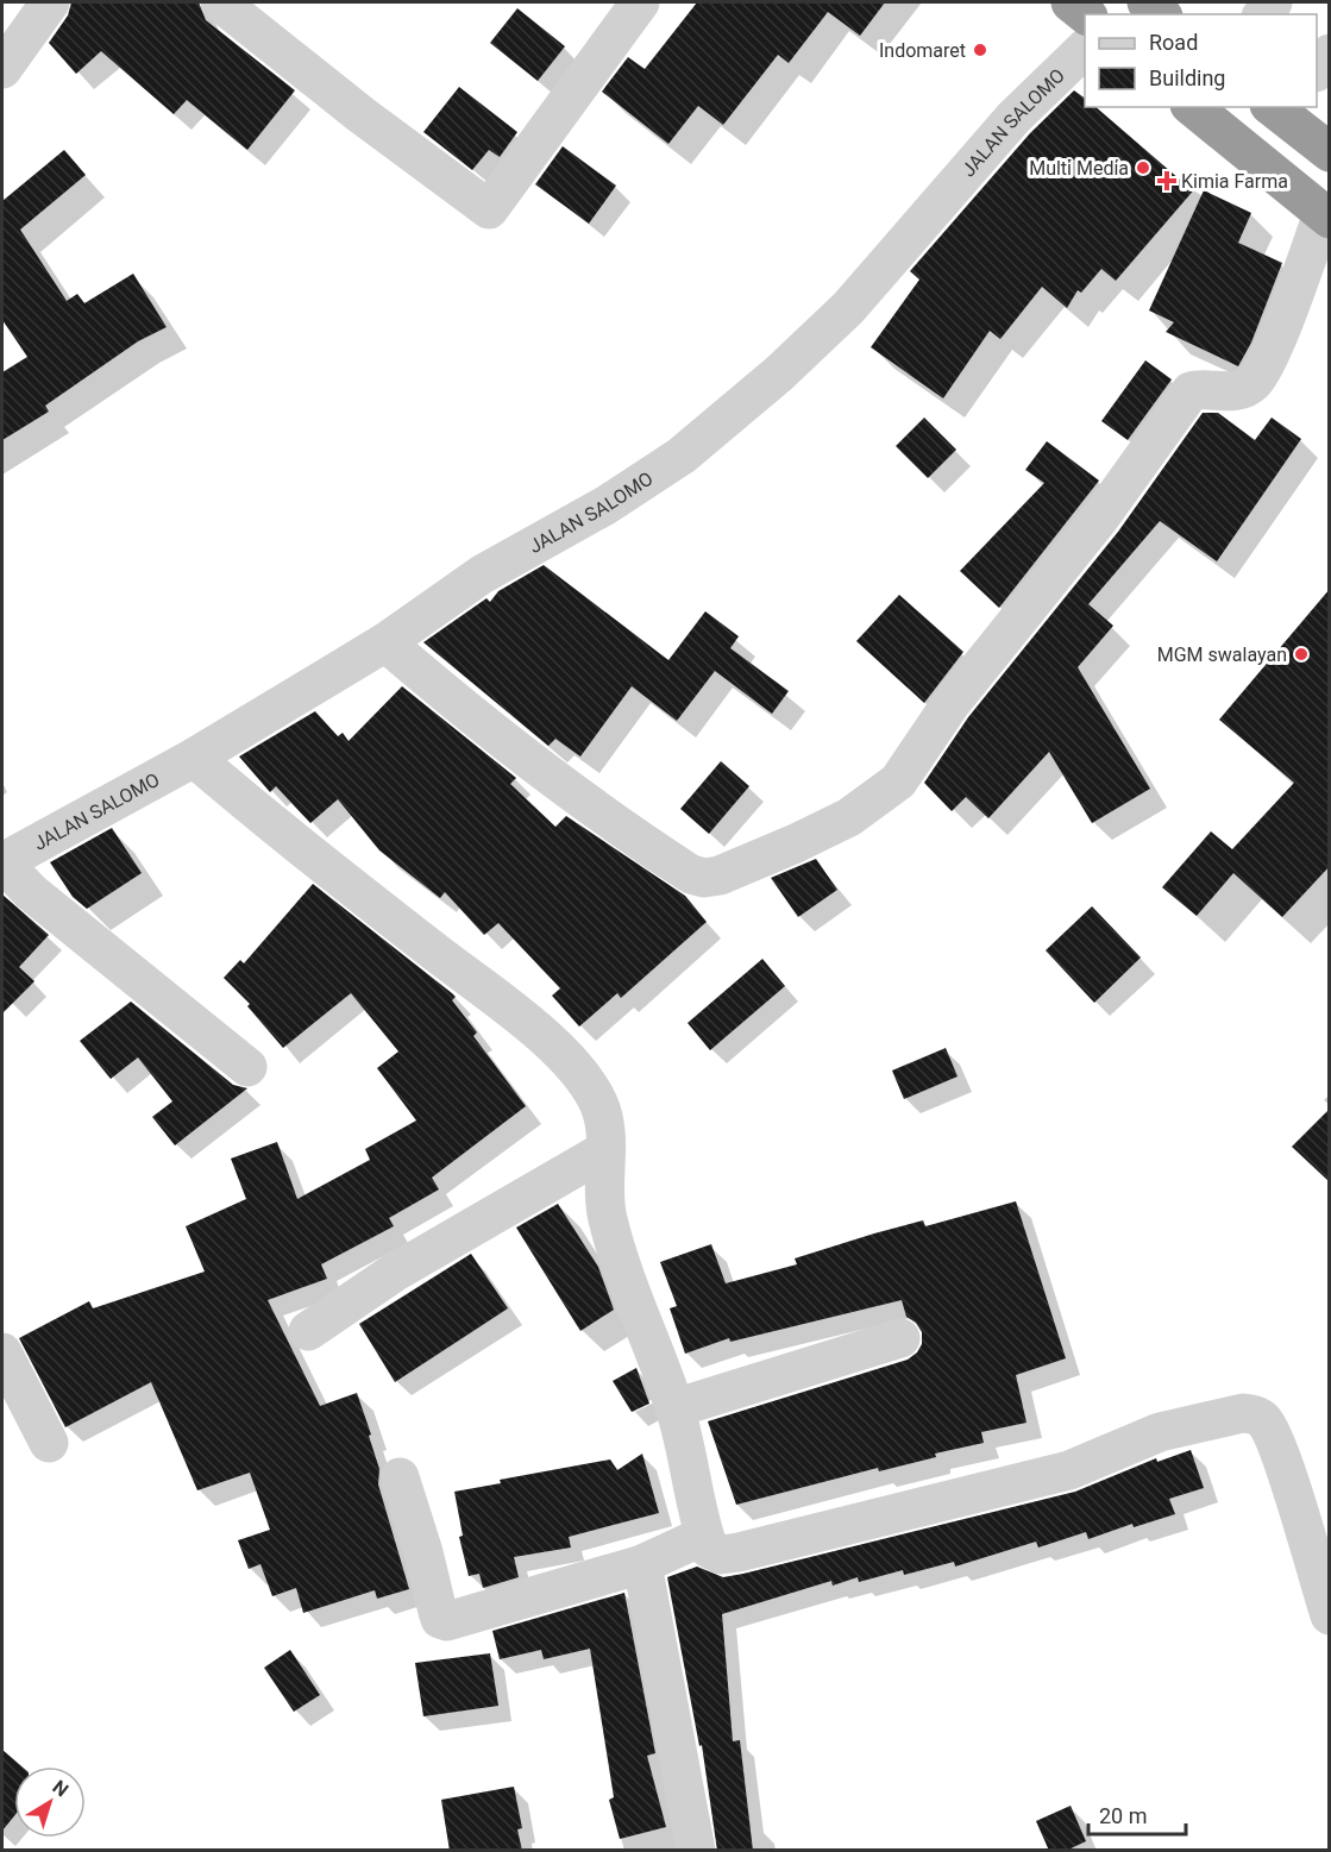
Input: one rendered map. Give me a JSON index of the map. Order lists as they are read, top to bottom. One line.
{"streets":{"street":["JALAN SALOMO"]},"places":{"other":["Indomaret","Multi Media","MGM swalayan"],"health":["Kimia Farma"]},"legend":["Road","Building"],"scale_bar":"20 m","north":"top right"}
